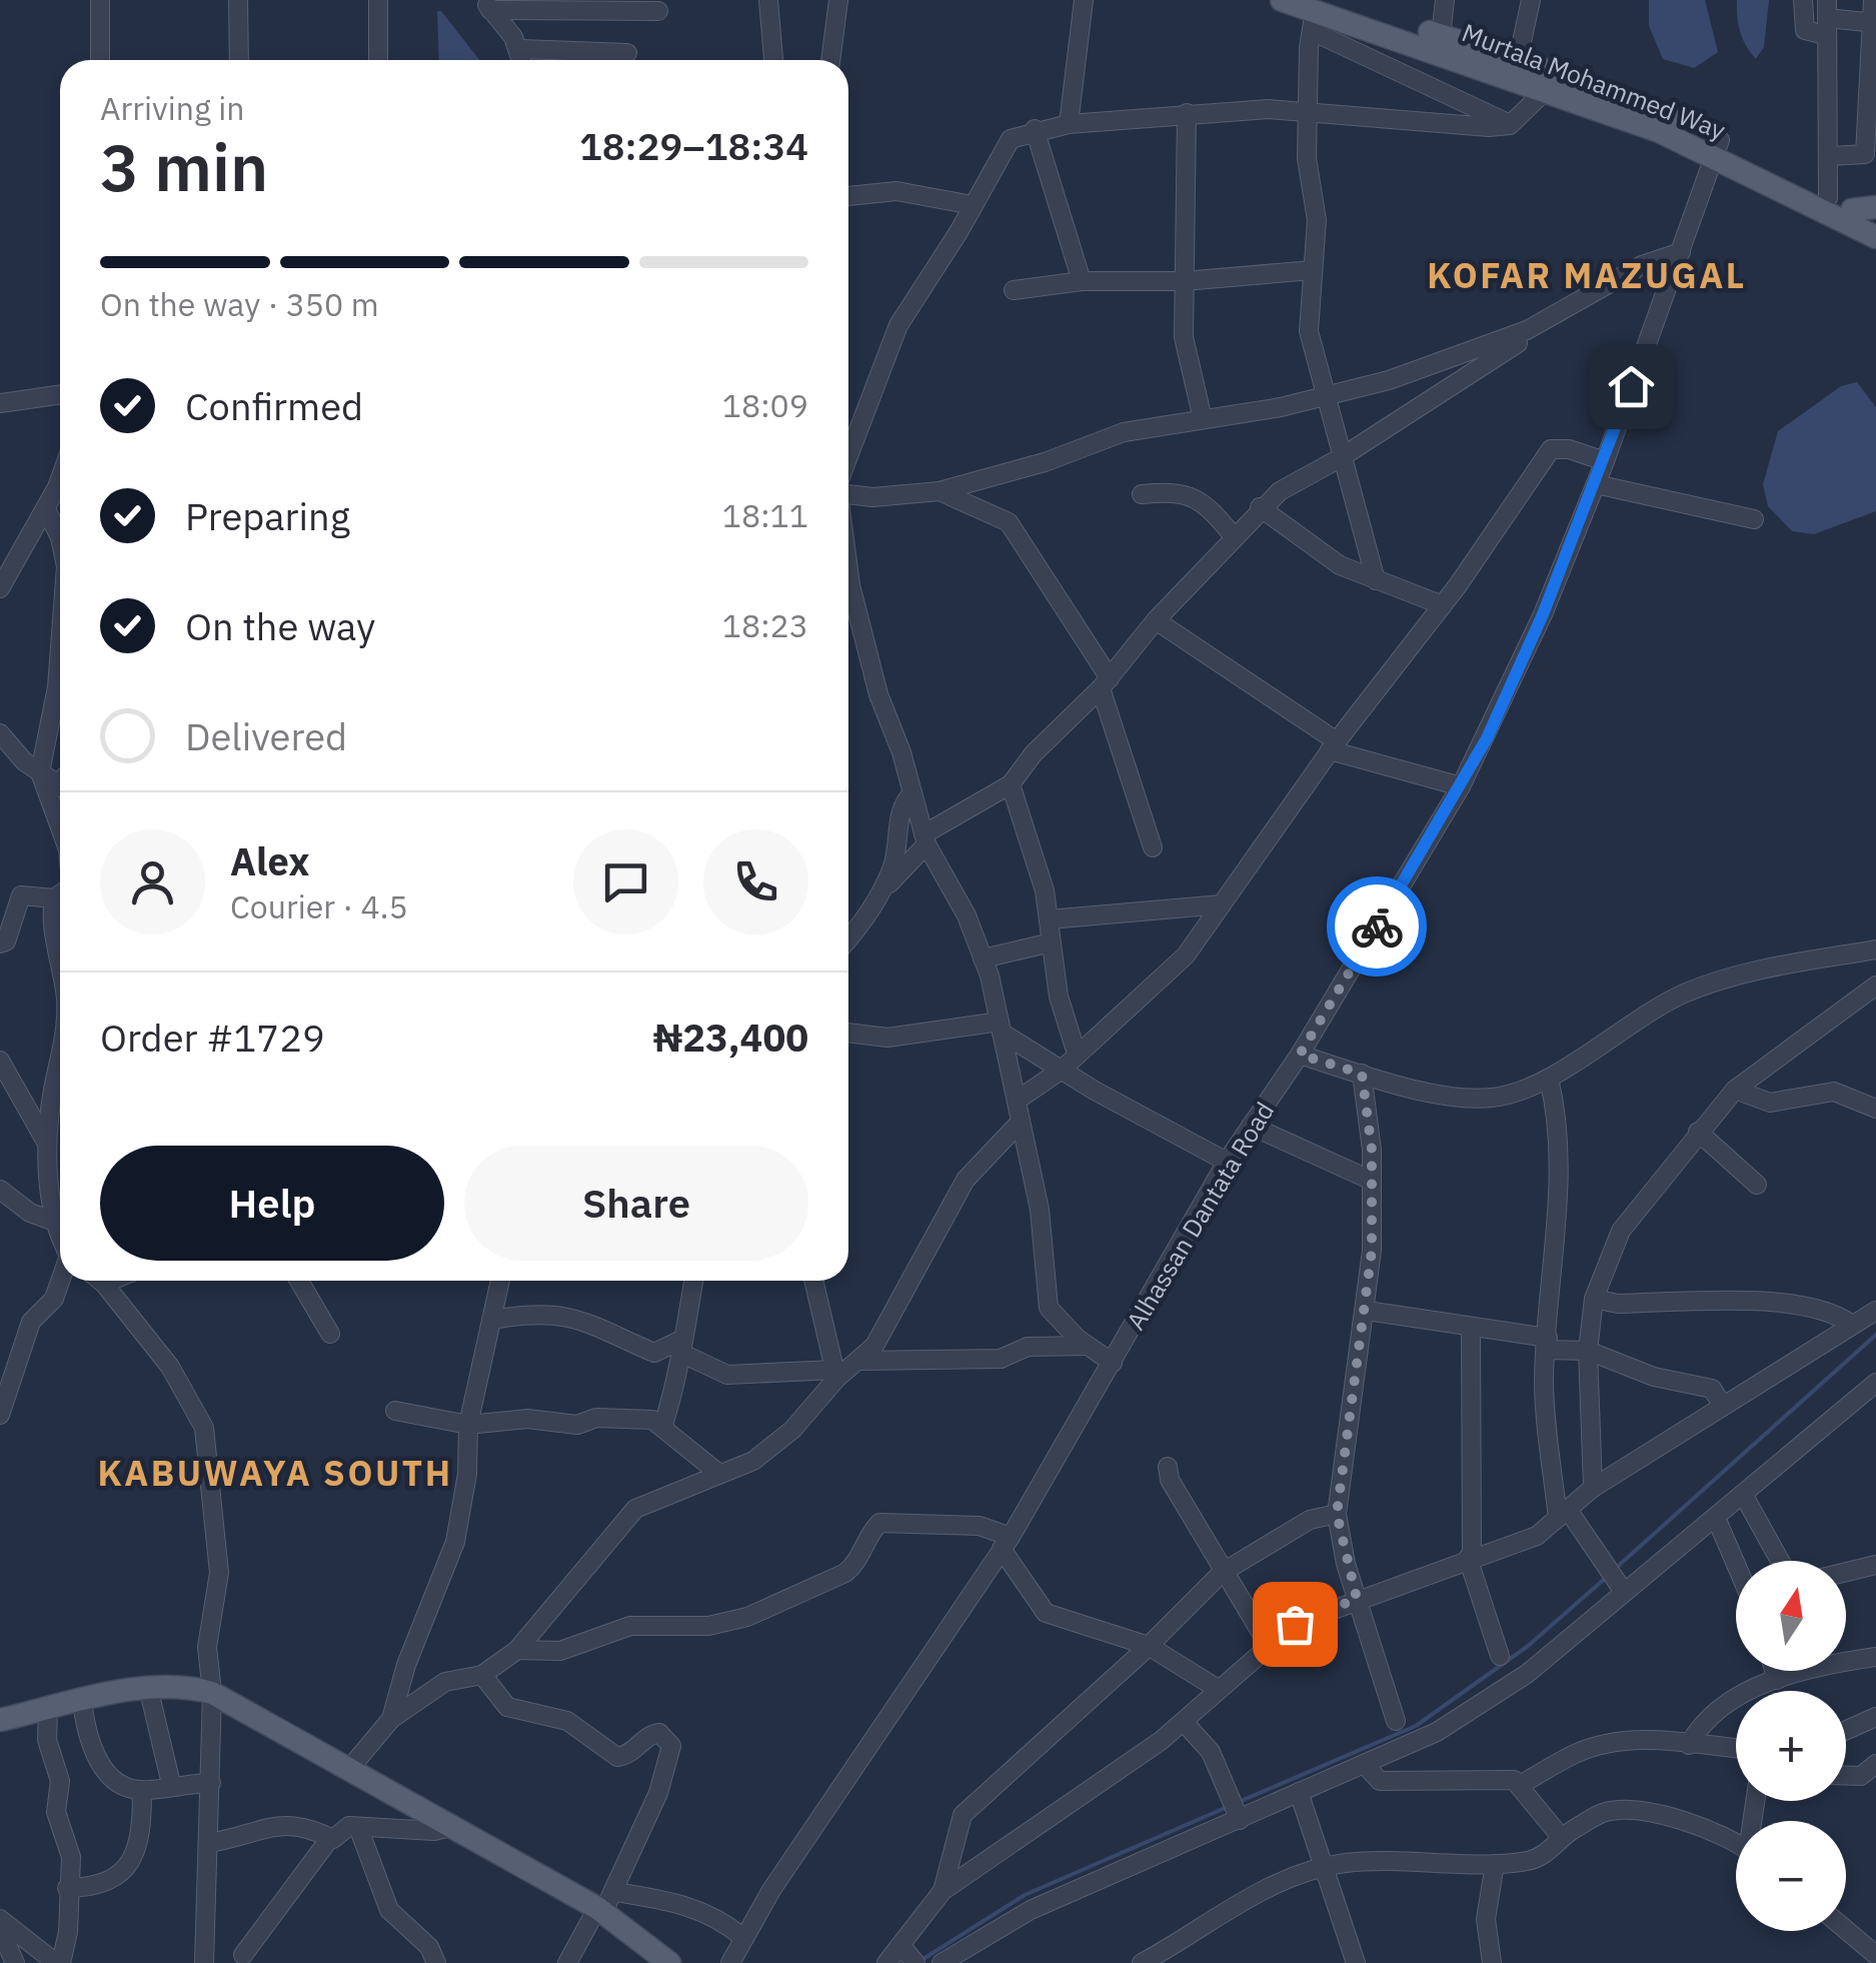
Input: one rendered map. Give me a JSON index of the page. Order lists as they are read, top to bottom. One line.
{"streets":{"main road":["Murtala Mohammed Way"],"street":["Alhassan Dantata Road"]},"crossings":[["Murtala Mohammed Way","Alhassan Dantata Road"]],"districts":["KOFAR MAZUGAL","KABUWAYA SOUTH"],"north":"top","page":{"heading":["3 min","Arriving in","18:29–18:34"],"panel":["Alex","Courier · 4.5","Order #1729","₦23,400"],"bar":"On the way · 350 m","list":[["Confirmed","18:09"],["Preparing","18:11"],["On the way","18:23"],"Delivered"],"buttons":["Help","Share"],"map_buttons":["+","−"]}}
